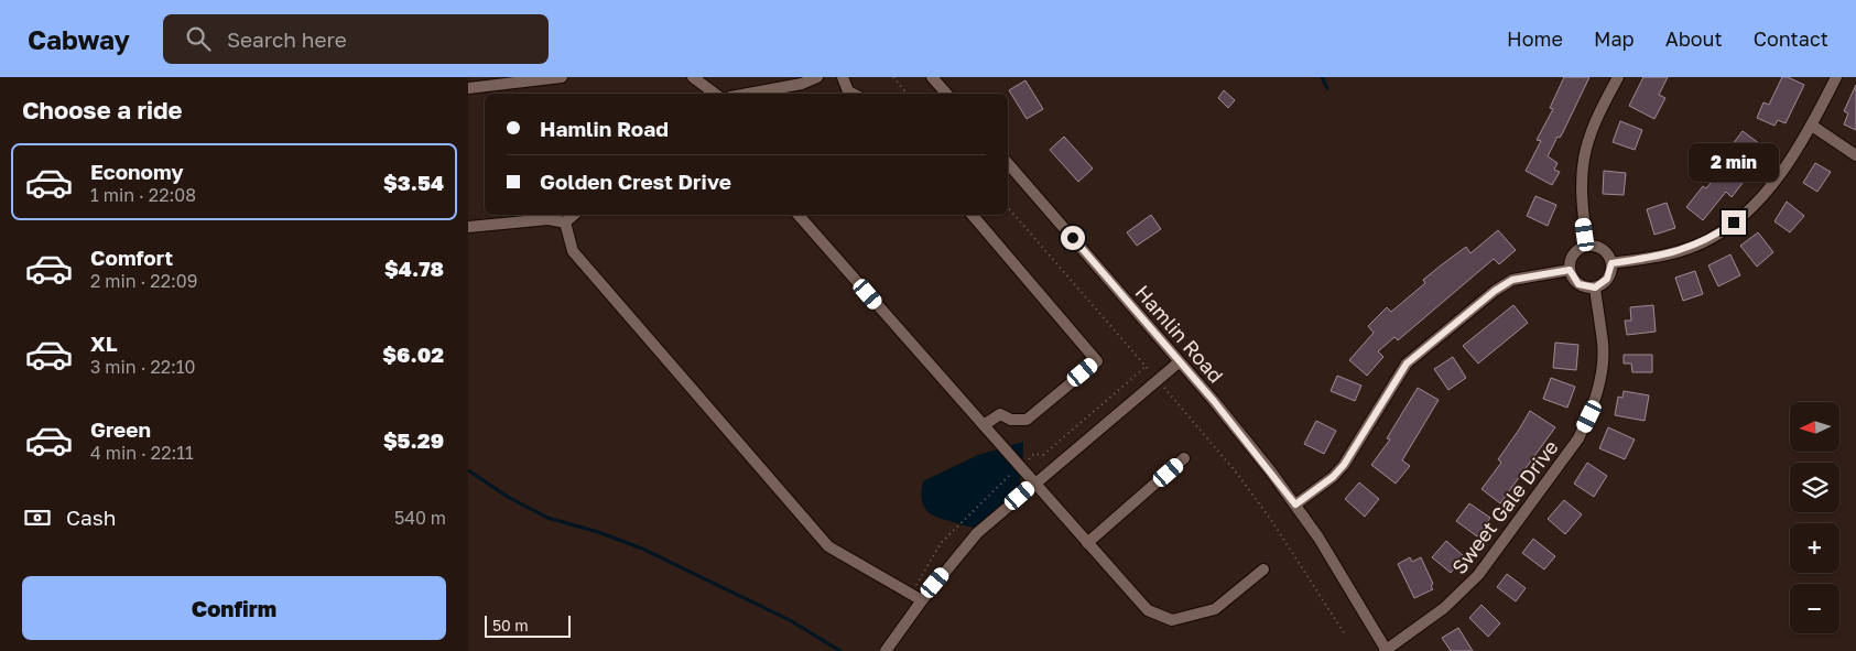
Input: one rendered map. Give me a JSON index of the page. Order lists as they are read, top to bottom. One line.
{"streets":{"street":["Hamlin Road","Sweet Gale Drive"]},"crossings":[["Hamlin Road","Sweet Gale Drive"]],"scale_bar":"50 m","north":"left","page":{"header":"Cabway","search":"Search here","nav":["Home","Map","About","Contact"],"heading":"Choose a ride","banner":["Hamlin Road","Golden Crest Drive"],"list":[{"name":"Economy","note":"1 min · 22:08","value":"$3.54"},{"name":"Comfort","note":"2 min · 22:09","value":"$4.78"},{"name":"XL","note":"3 min · 22:10","value":"$6.02"},{"name":"Green","note":"4 min · 22:11","value":"$5.29"}],"bubble":"2 min","map_buttons":["+","−"],"pay":["Cash","540 m"],"buttons":"Confirm","scale":"50 m"}}
